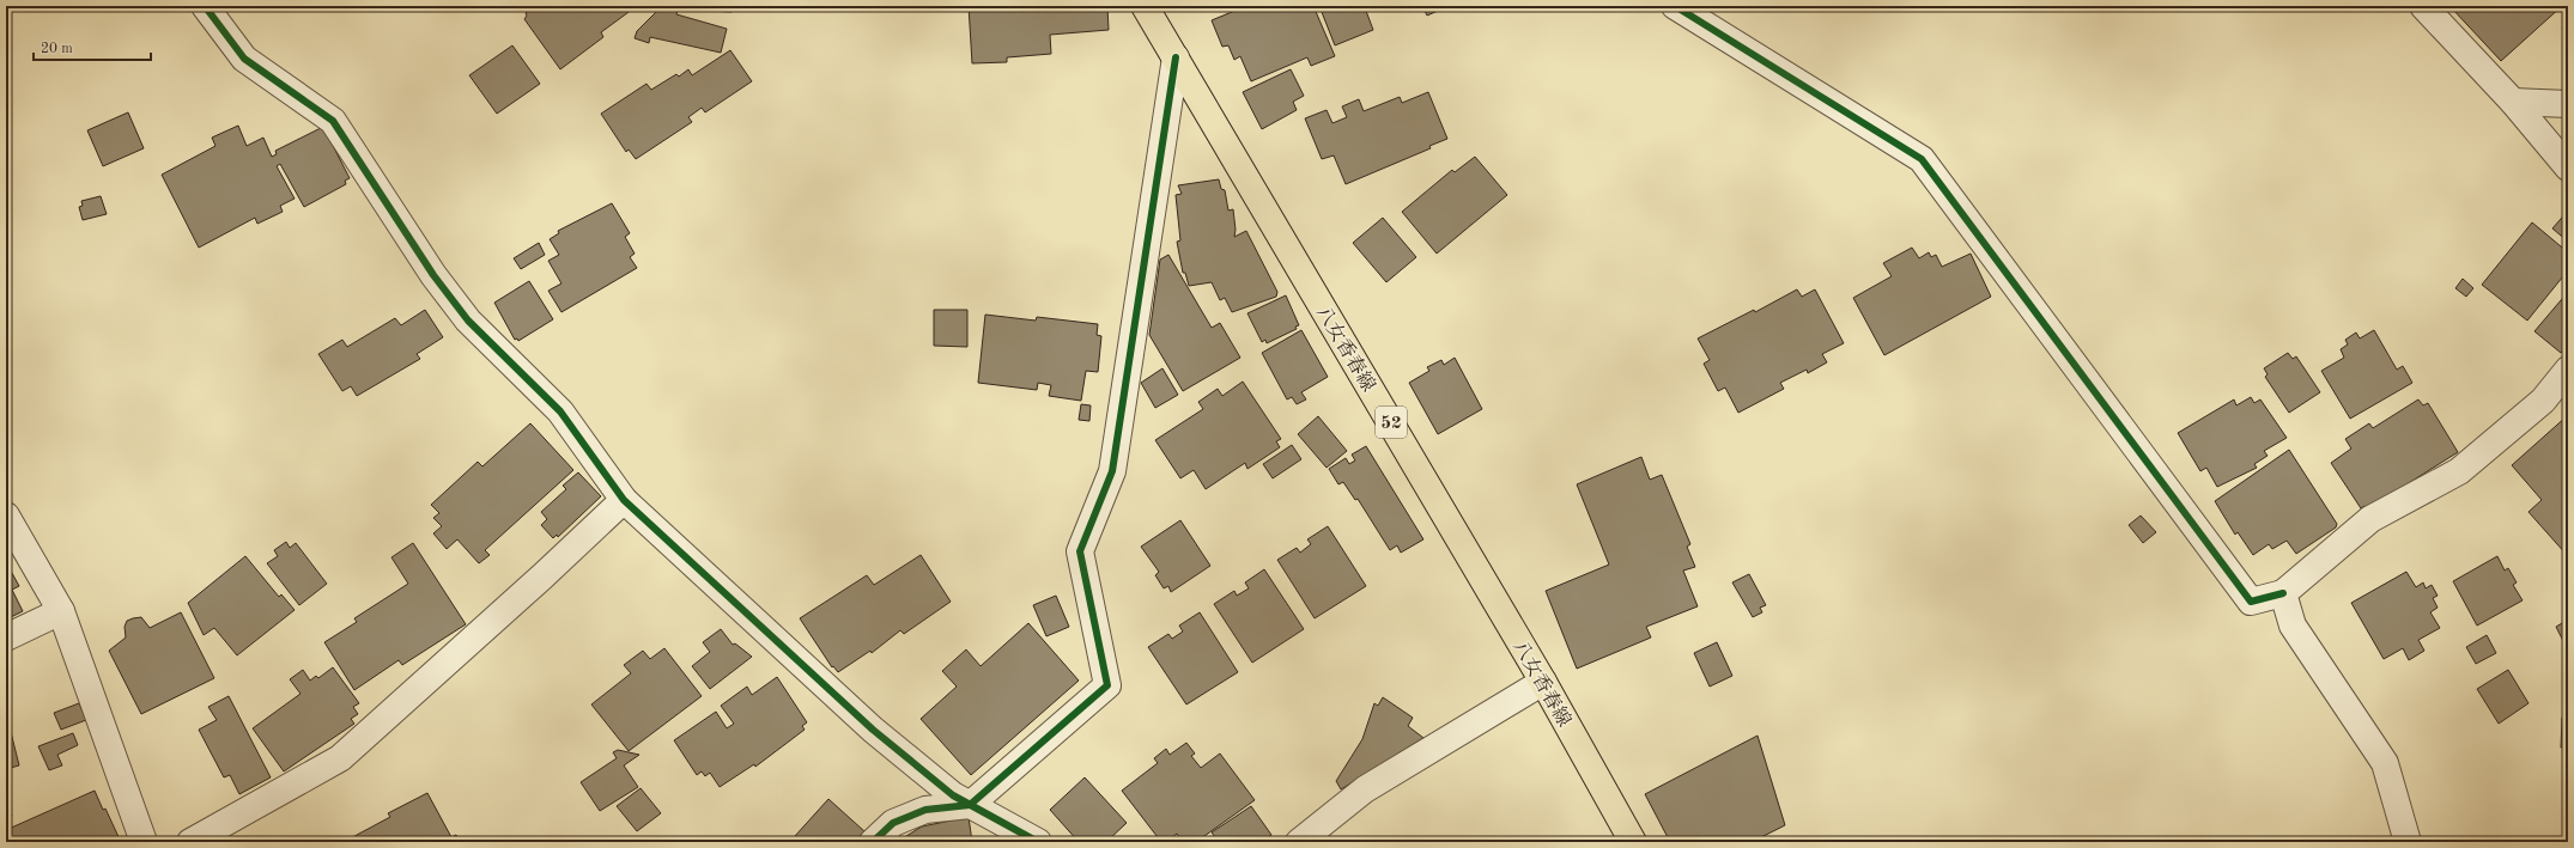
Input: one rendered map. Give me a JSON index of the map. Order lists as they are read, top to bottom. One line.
{"streets":{"main road":["八女香春線","52"]},"scale_bar":"20 m"}
